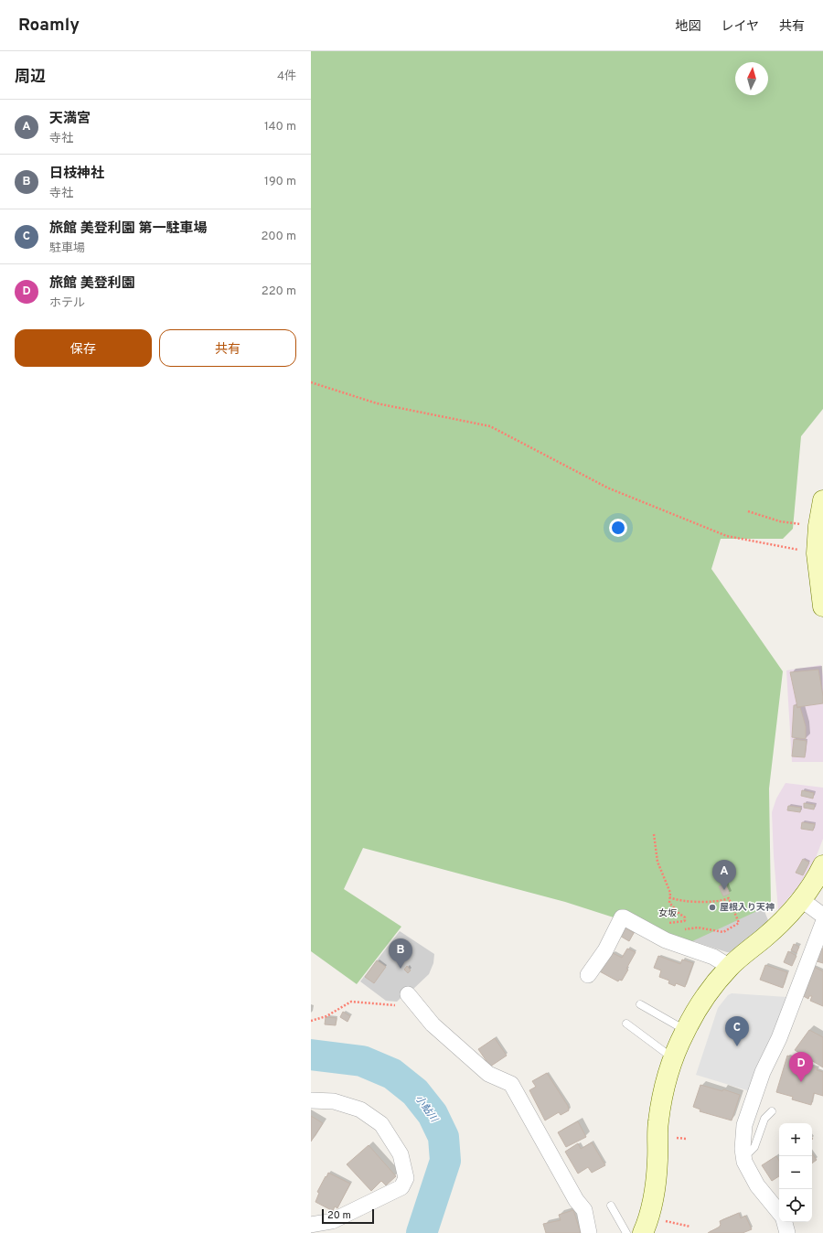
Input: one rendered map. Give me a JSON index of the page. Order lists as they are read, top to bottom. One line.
{"streets":{"path":["女坂"]},"water":["小鮎川"],"places":["屋根入り天神"],"scale_bar":"20 m","north":"top","page":{"header":"Roamly","nav":["地図","レイヤ","共有"],"heading":["周辺","4件"],"list":[{"mark":"A","name":"天満宮","note":"寺社","value":"140 m"},{"mark":"B","name":"日枝神社","note":"寺社","value":"190 m"},{"mark":"C","name":"旅館 美登利園 第一駐車場","note":"駐車場","value":"200 m"},{"mark":"D","name":"旅館 美登利園","note":"ホテル","value":"220 m"}],"buttons":["保存","共有"],"pins":["A","B","C","D"],"map_buttons":["+","−"],"scale":"20 m"}}
